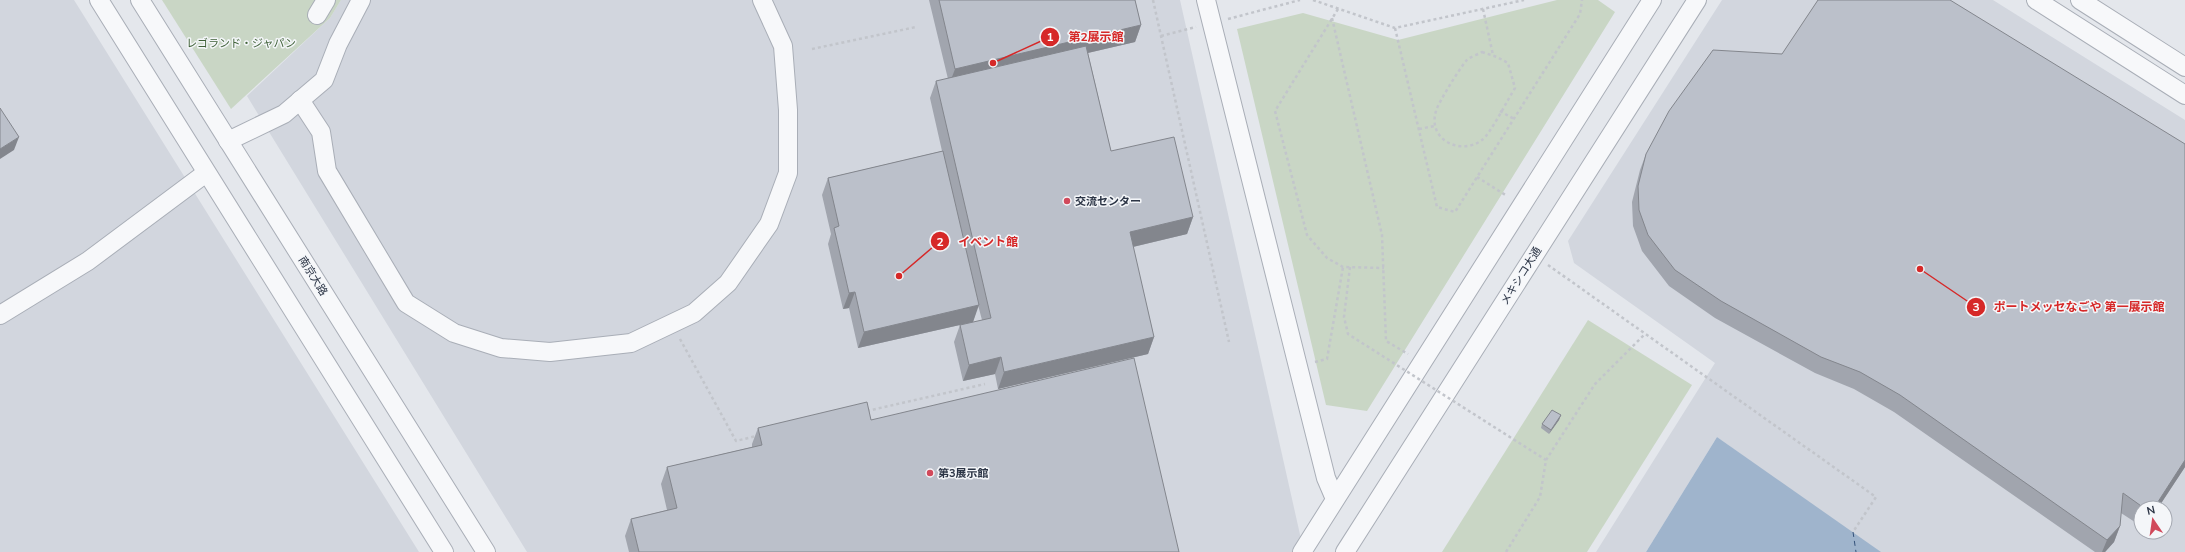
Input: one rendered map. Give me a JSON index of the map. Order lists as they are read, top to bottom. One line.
{"streets":{"street":["南京大路","メキシコ大通"]},"parks":["レゴランド・ジャパン"],"places":["第2展示館","交流センター","ポートメッセなごや 第一展示館","イベント館","第3展示館"],"north":"top"}
